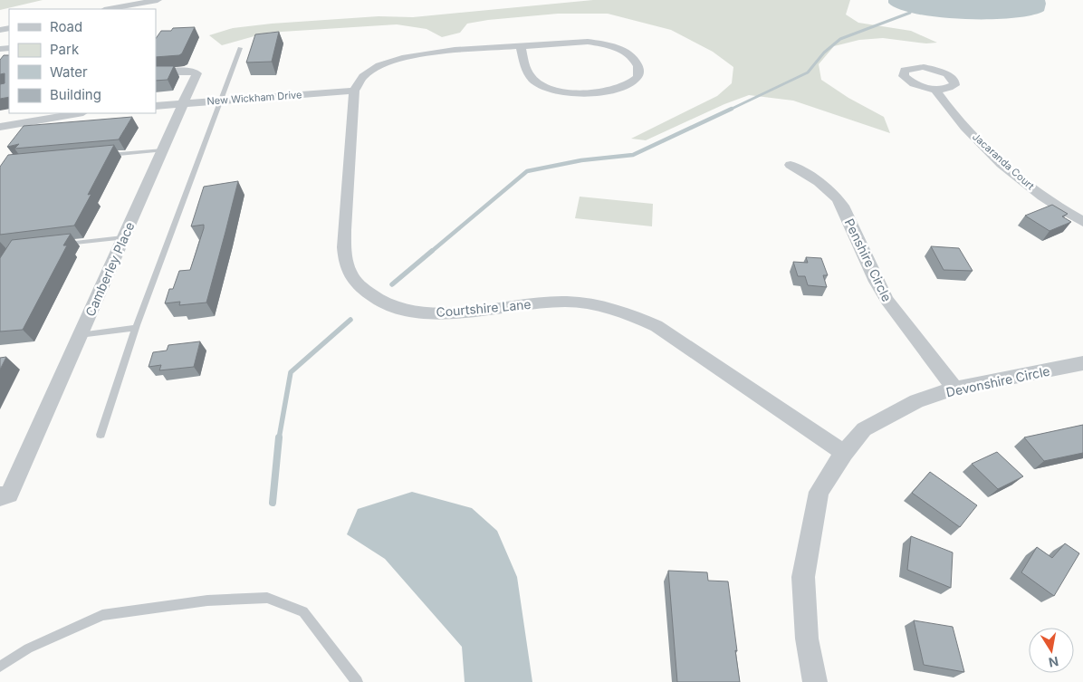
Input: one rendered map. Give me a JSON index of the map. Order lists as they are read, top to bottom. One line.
{"streets":{"street":["New Wickham Drive","Jacaranda Court","Penshire Circle","Camberley Place","Courtshire Lane","Devonshire Circle"]},"crossings":[["New Wickham Drive","Camberley Place"],["New Wickham Drive","Courtshire Lane"],["Penshire Circle","Devonshire Circle"],["Courtshire Lane","Devonshire Circle"]],"legend":["Road","Park","Water","Building"],"north":"bottom"}
